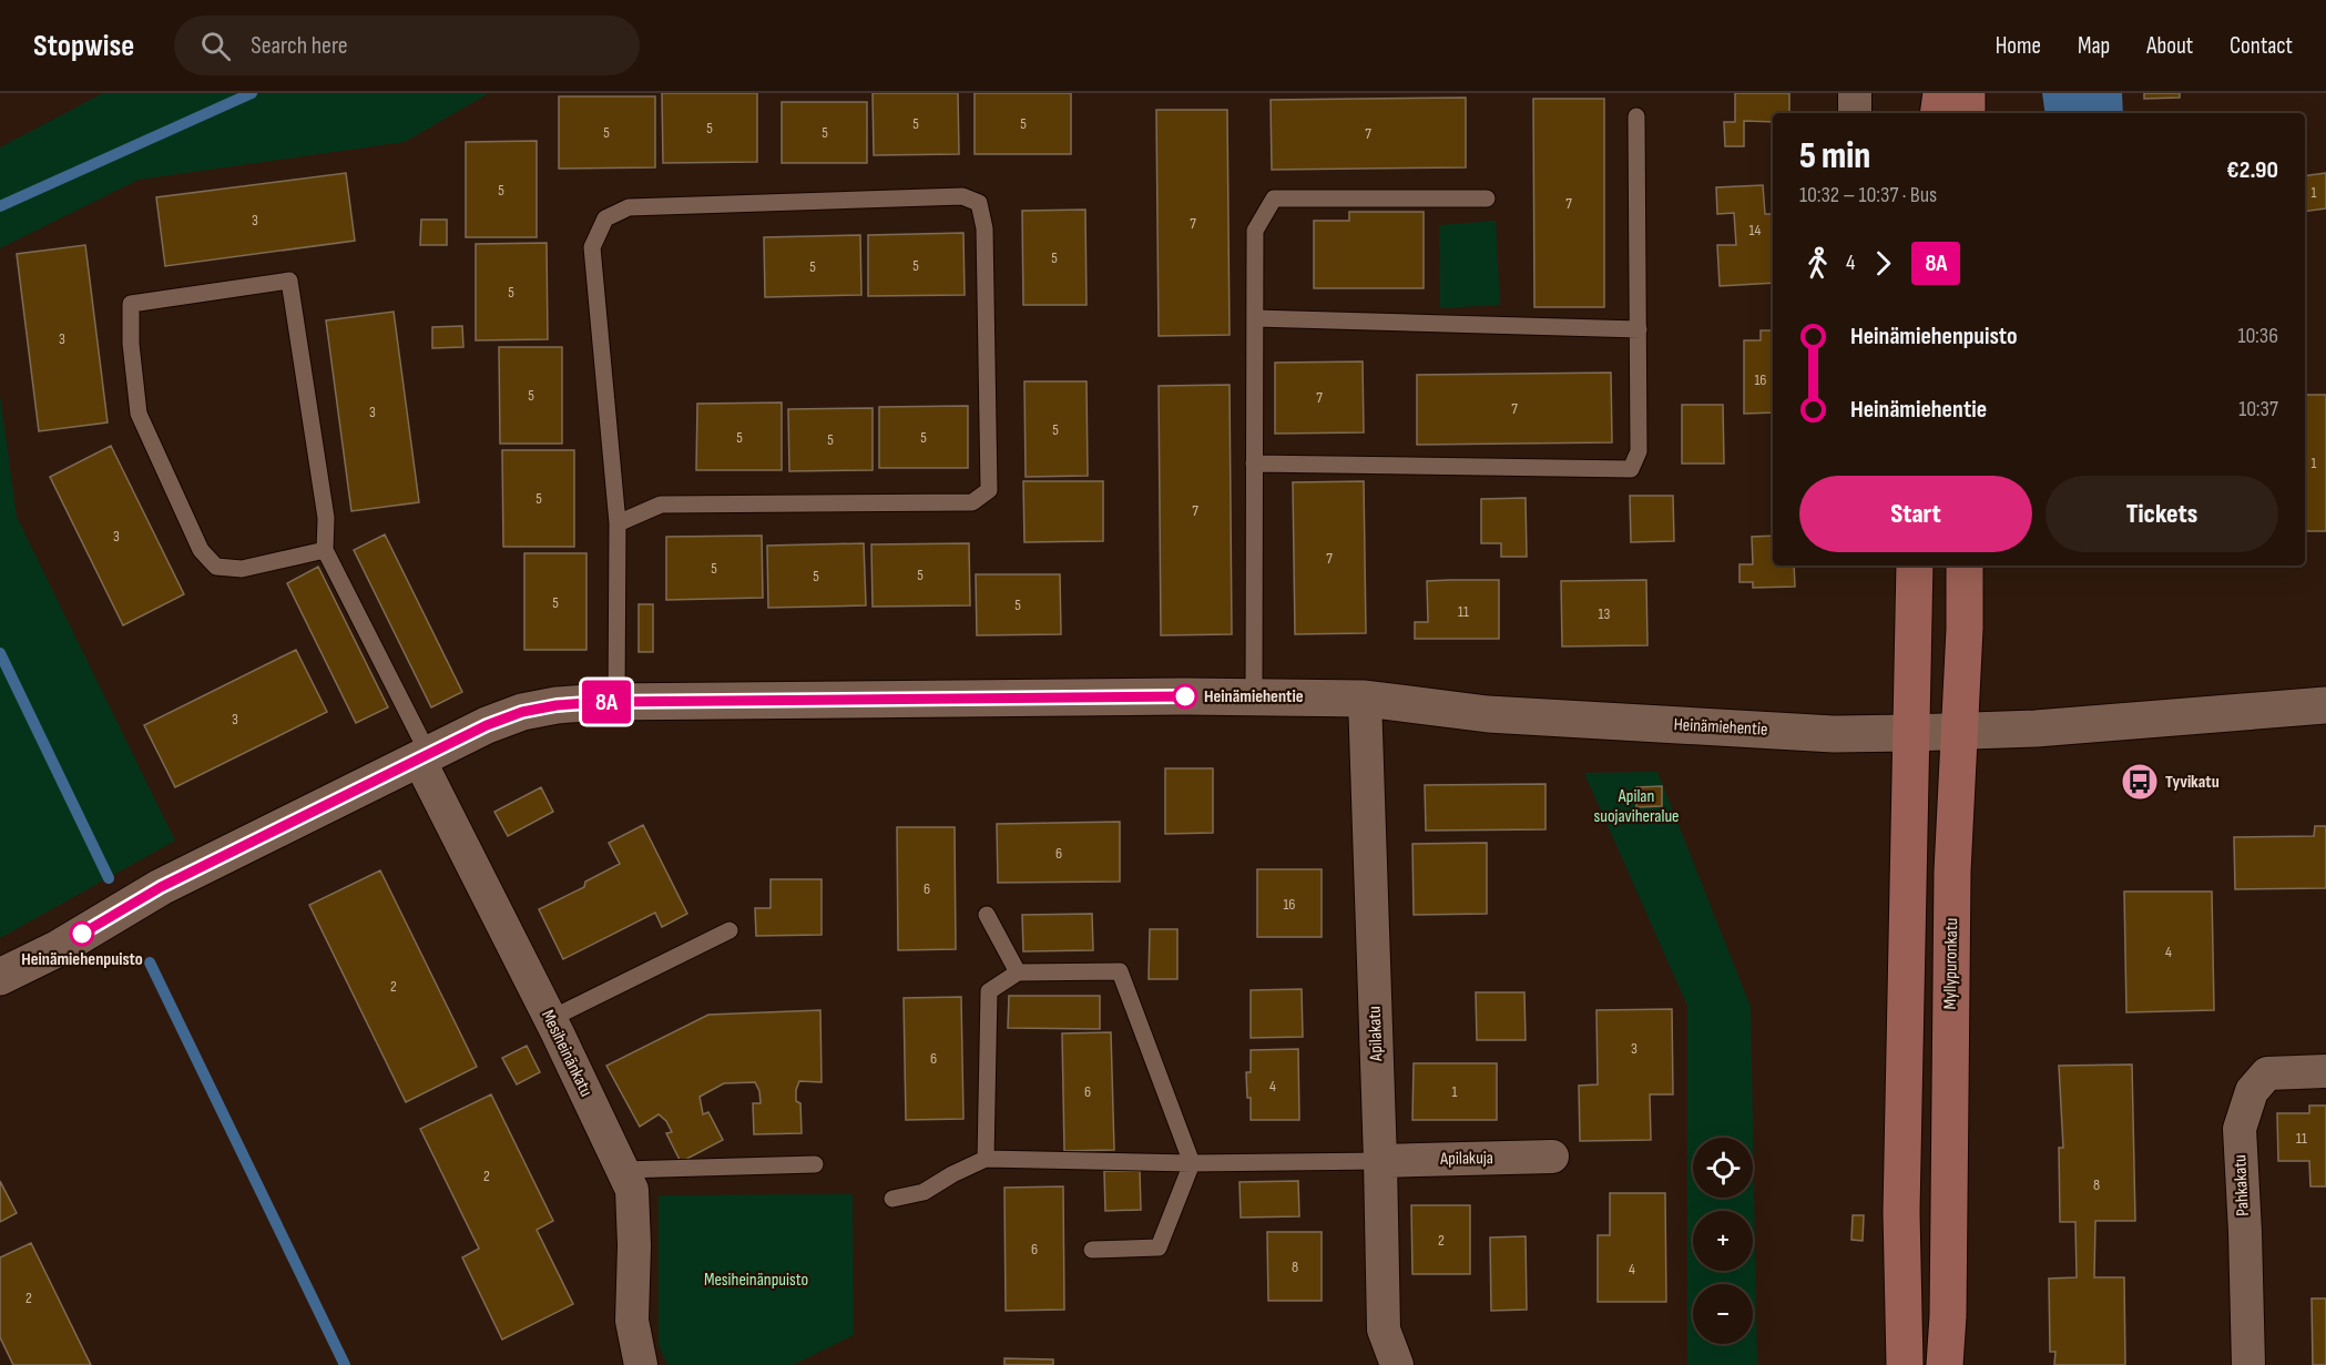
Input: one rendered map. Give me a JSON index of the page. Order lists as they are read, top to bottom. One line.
{"streets":{"main road":["Myllypuronkatu"],"street":["Heinämiehentie","Apilakatu","Mesiheinänkatu","Apilakuja","Pahkakatu"]},"crossings":[["Heinämiehentie","Apilakatu"],["Heinämiehentie","Mesiheinänkatu"],["Apilakatu","Apilakuja"]],"parks":["Apilan suojaviheralue","Mesiheinänpuisto"],"places":{"other":["Heinämiehentie","Heinämiehenpuisto"],"bus stop":["Tyvikatu"]},"lines":["bus line 8A"],"house_numbers":["5","5","5","5","5","7","5","1","7","3","7","14","5","5","5","5","3","16","5","7","7","3","5","5","5","5","1","5","7","3","7","5","5","5","5","5","11","13","3","6","6","16","4","2","3","6","4","6","1","11","2","8","2","6","8","4","2"],"page":{"header":"Stopwise","search":"Search here","nav":["Home","Map","About","Contact"],"on_map":"8A","heading":["5 min","10:32 – 10:37 · Bus","€2.90"],"legs":["4","8A"],"list":[{"name":"Heinämiehenpuisto","value":"10:36"},{"name":"Heinämiehentie","value":"10:37"}],"buttons":["Start","Tickets"],"map_buttons":["+","−"]}}
